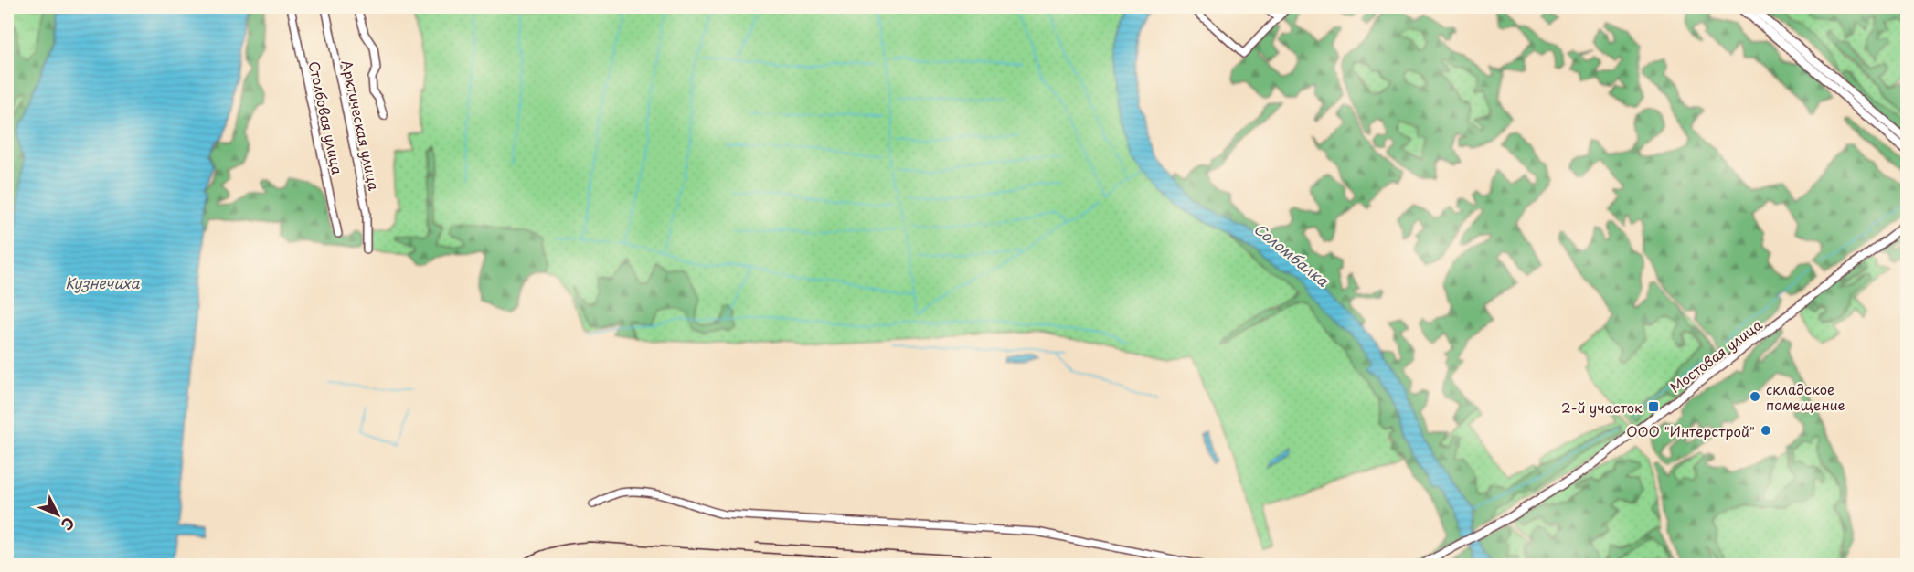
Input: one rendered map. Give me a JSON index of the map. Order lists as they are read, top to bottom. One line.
{"streets":{"main road":["Мостовая улица"],"street":["Столбовая улица","Арктическая улица"]},"water":["Соломбалка","Кузнечиха"],"places":{"other":["складское помещение","ООО \"Интерстрой\""],"transit":["2-й участок"]},"north":"bottom right"}
